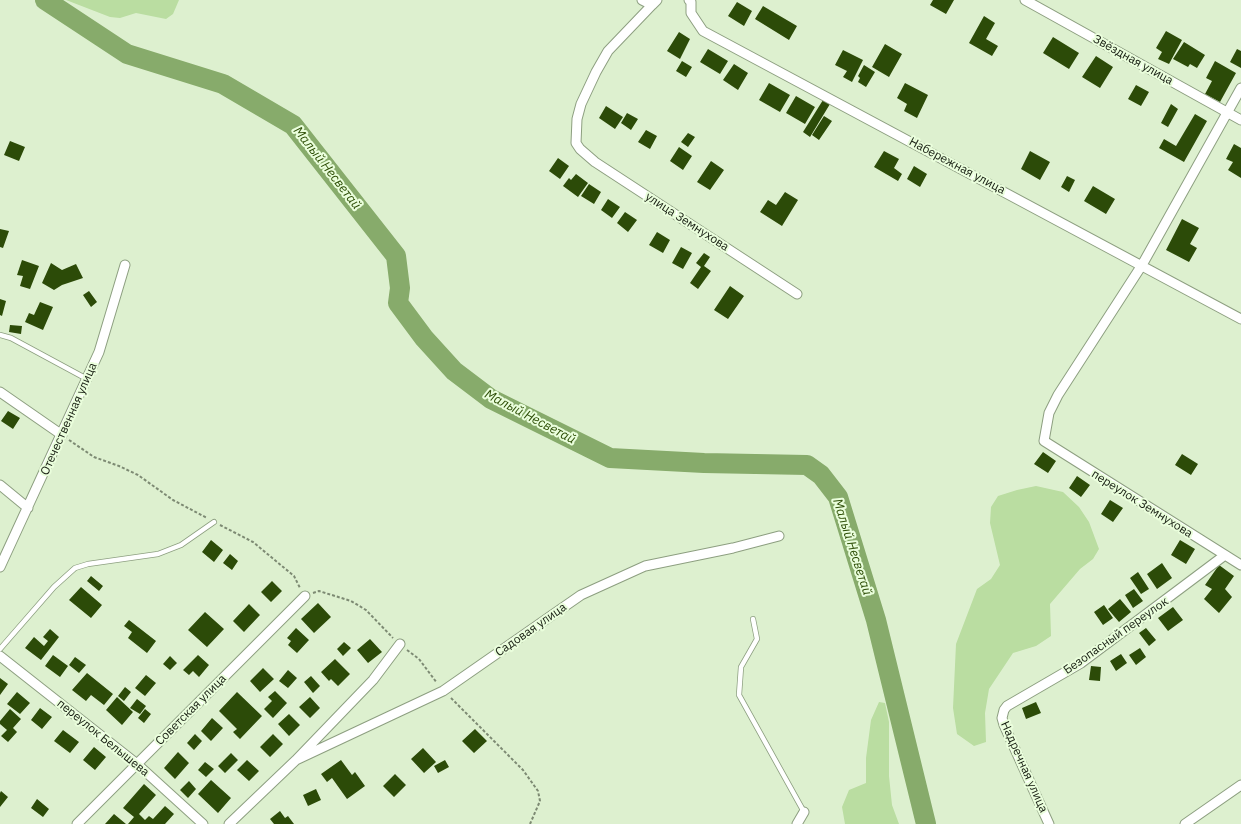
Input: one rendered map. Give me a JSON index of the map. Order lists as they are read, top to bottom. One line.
{"streets":{"street":["Звёздная улица","Набережная улица","улица Земнухова","Отечественная улица","переулок Земнухова","Садовая улица","Безопасный переулок","Советская улица","переулок Белышева","Надречная улица"]},"crossings":[["Набережная улица","переулок Земнухова"],["переулок Земнухова","Безопасный переулок"],["Безопасный переулок","Надречная улица"],["Советская улица","переулок Белышева"]],"water":["Малый Несветай"]}
